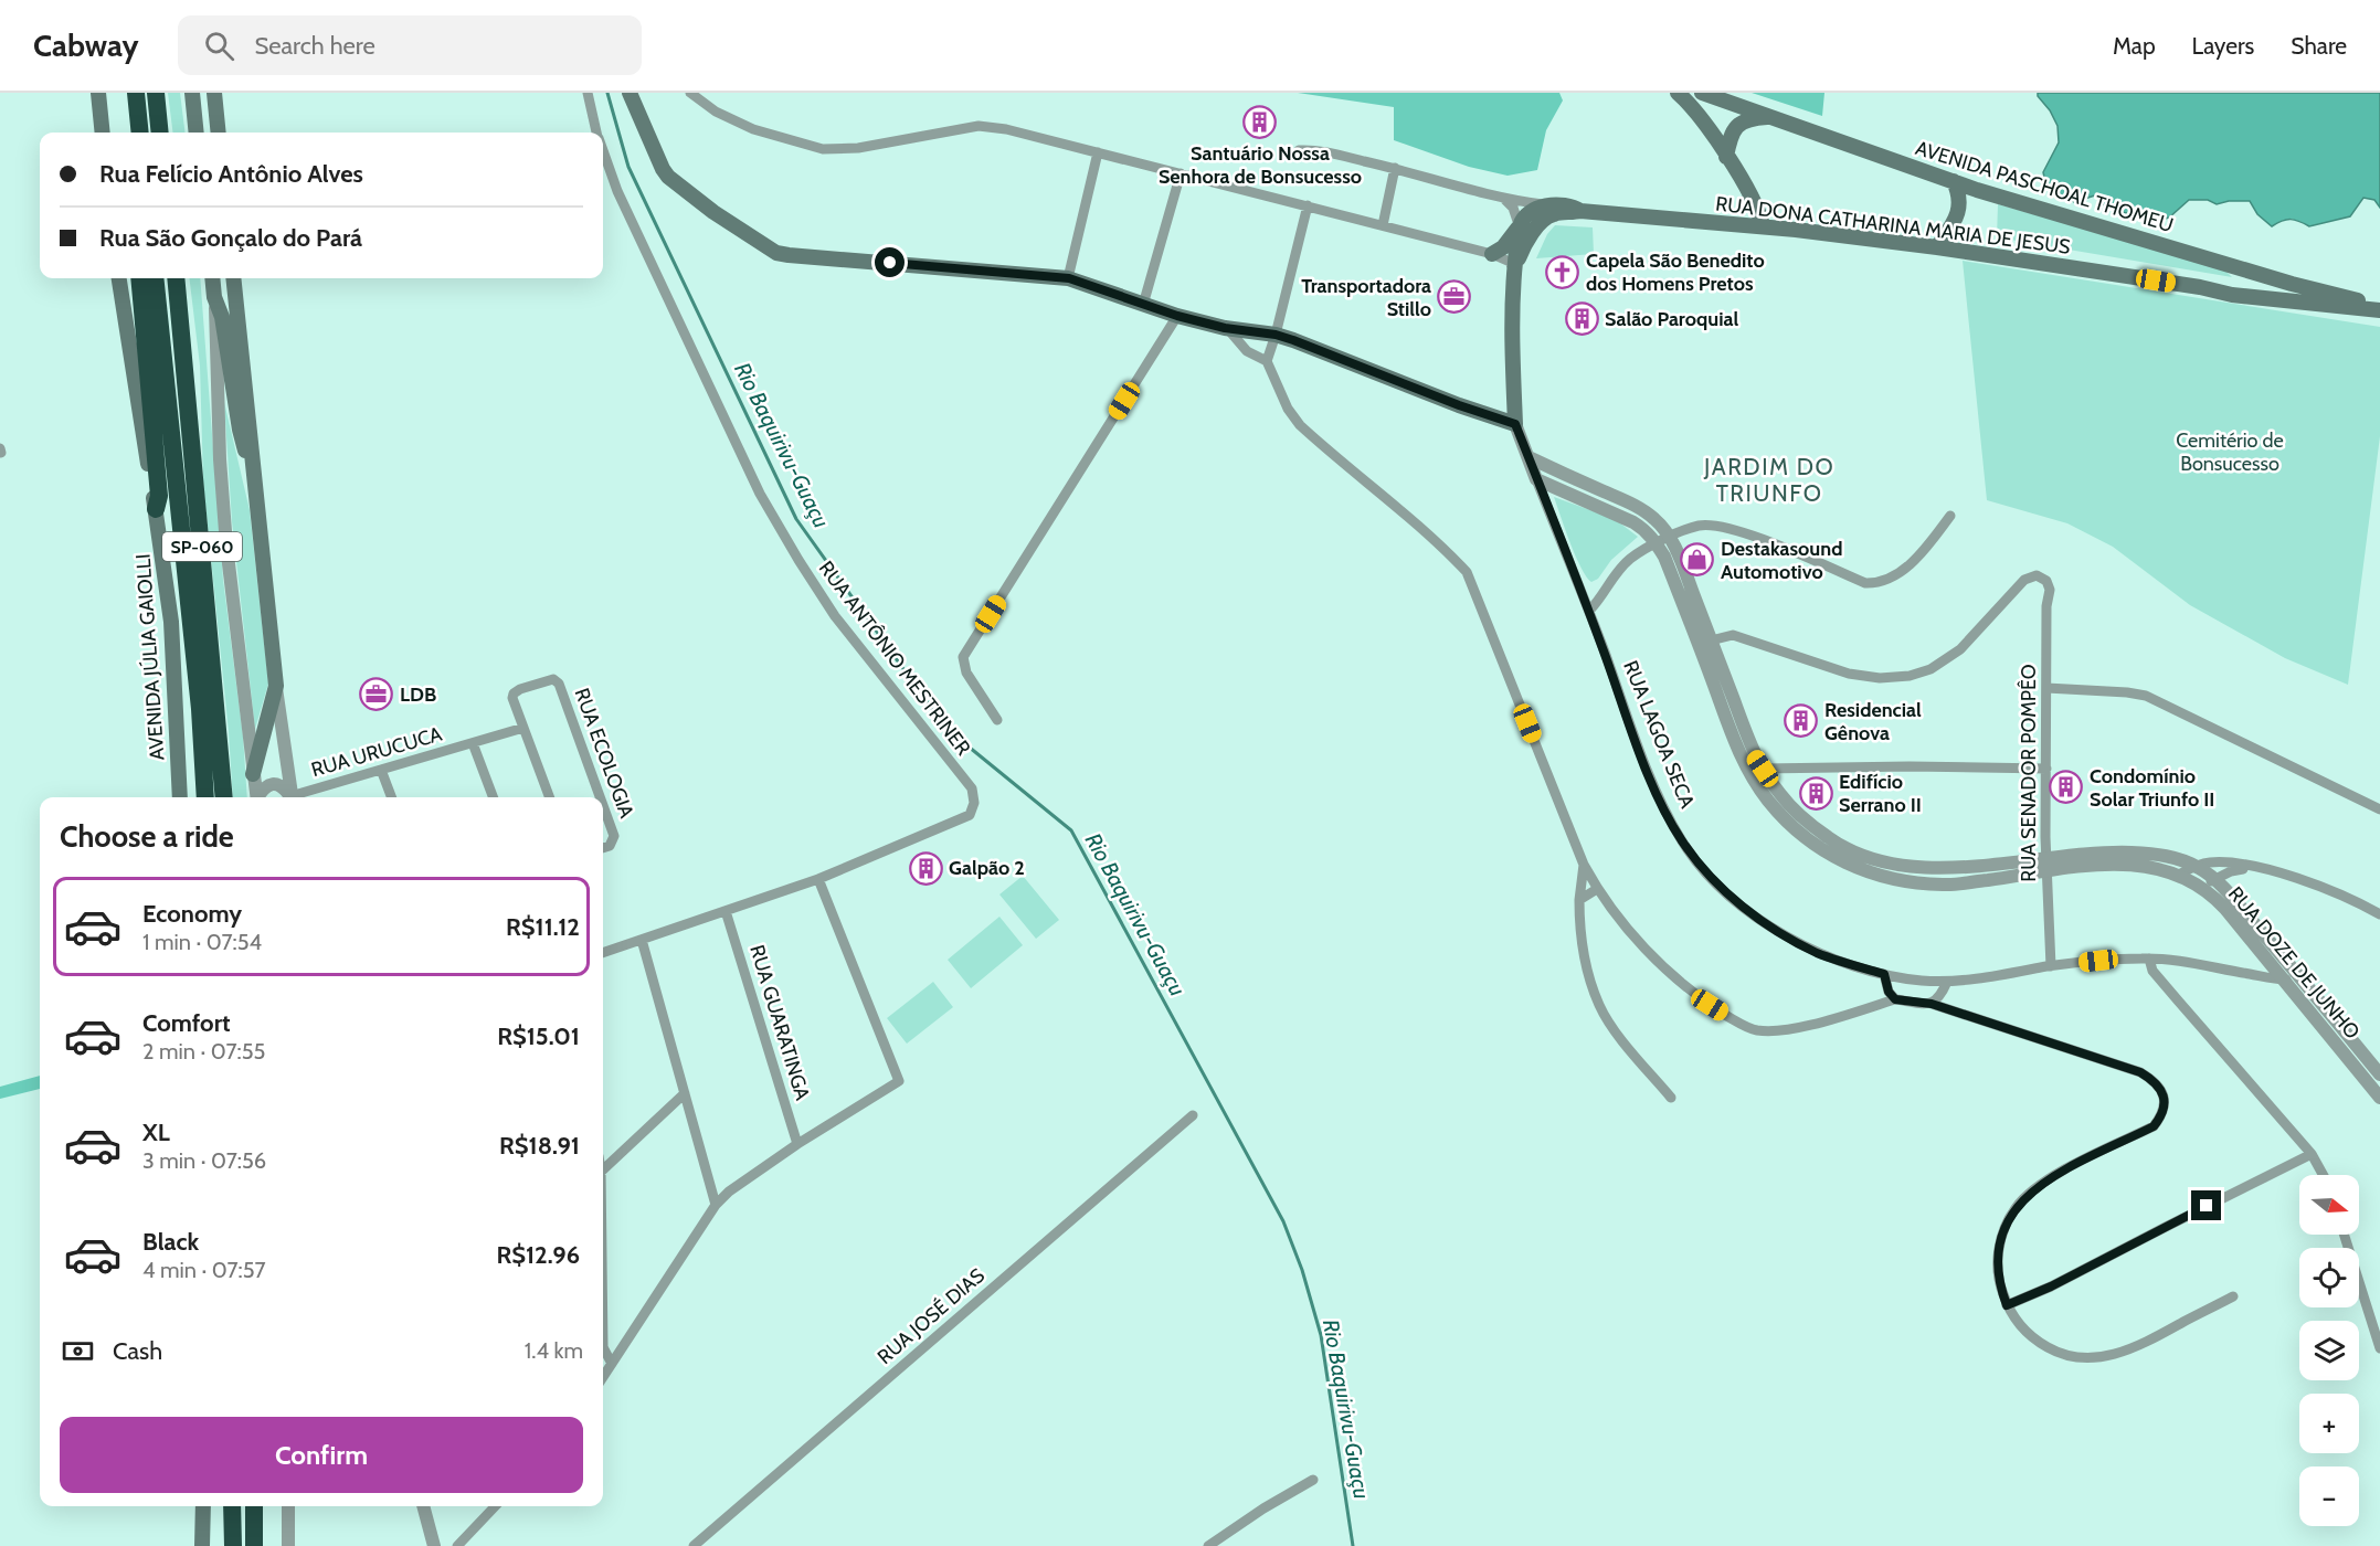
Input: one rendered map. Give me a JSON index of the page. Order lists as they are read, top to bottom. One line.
{"streets":{"highway":["SP-060"],"main road":["AVENIDA PASCHOAL THOMEU","RUA DONA CATHARINA MARIA DE JESUS","AVENIDA JÚLIA GAIOLLI","RUA LAGOA SECA"],"street":["RUA ANTÔNIO MESTRINER","RUA URUCUCA","RUA ECOLOGIA","RUA SENADOR POMPÊO","RUA DOZE DE JUNHO","RUA GUARATINGA","RUA JOSÉ DIAS"]},"crossings":[["RUA DONA CATHARINA MARIA DE JESUS","RUA LAGOA SECA"],["RUA LAGOA SECA","RUA SENADOR POMPÊO"],["RUA LAGOA SECA","RUA DOZE DE JUNHO"],["RUA URUCUCA","RUA ECOLOGIA"],["RUA SENADOR POMPÊO","RUA DOZE DE JUNHO"]],"districts":["JARDIM DO TRIUNFO"],"water":["Rio Baquirivu-Guaçu"],"parks":["Cemitério de Bonsucesso"],"places":{"building":["Santuário Nossa Senhora de Bonsucesso","Salão Paroquial","Residencial Gênova","Condomínio Solar Triunfo II","Edifício Serrano II","Galpão 2"],"church":["Capela São Benedito dos Homens Pretos"],"office":["Transportadora Stillo","LDB"],"shop":["Destakasound Automotivo"]},"north":"right","page":{"header":"Cabway","search":"Search here","nav":["Map","Layers","Share"],"banner":["Rua Felício Antônio Alves","Rua São Gonçalo do Pará"],"heading":"Choose a ride","list":[{"name":"Economy","note":"1 min · 07:54","value":"R$11.12"},{"name":"Comfort","note":"2 min · 07:55","value":"R$15.01"},{"name":"XL","note":"3 min · 07:56","value":"R$18.91"},{"name":"Black","note":"4 min · 07:57","value":"R$12.96"}],"map_buttons":["+","−"],"pay":["Cash","1.4 km"],"buttons":"Confirm"}}
